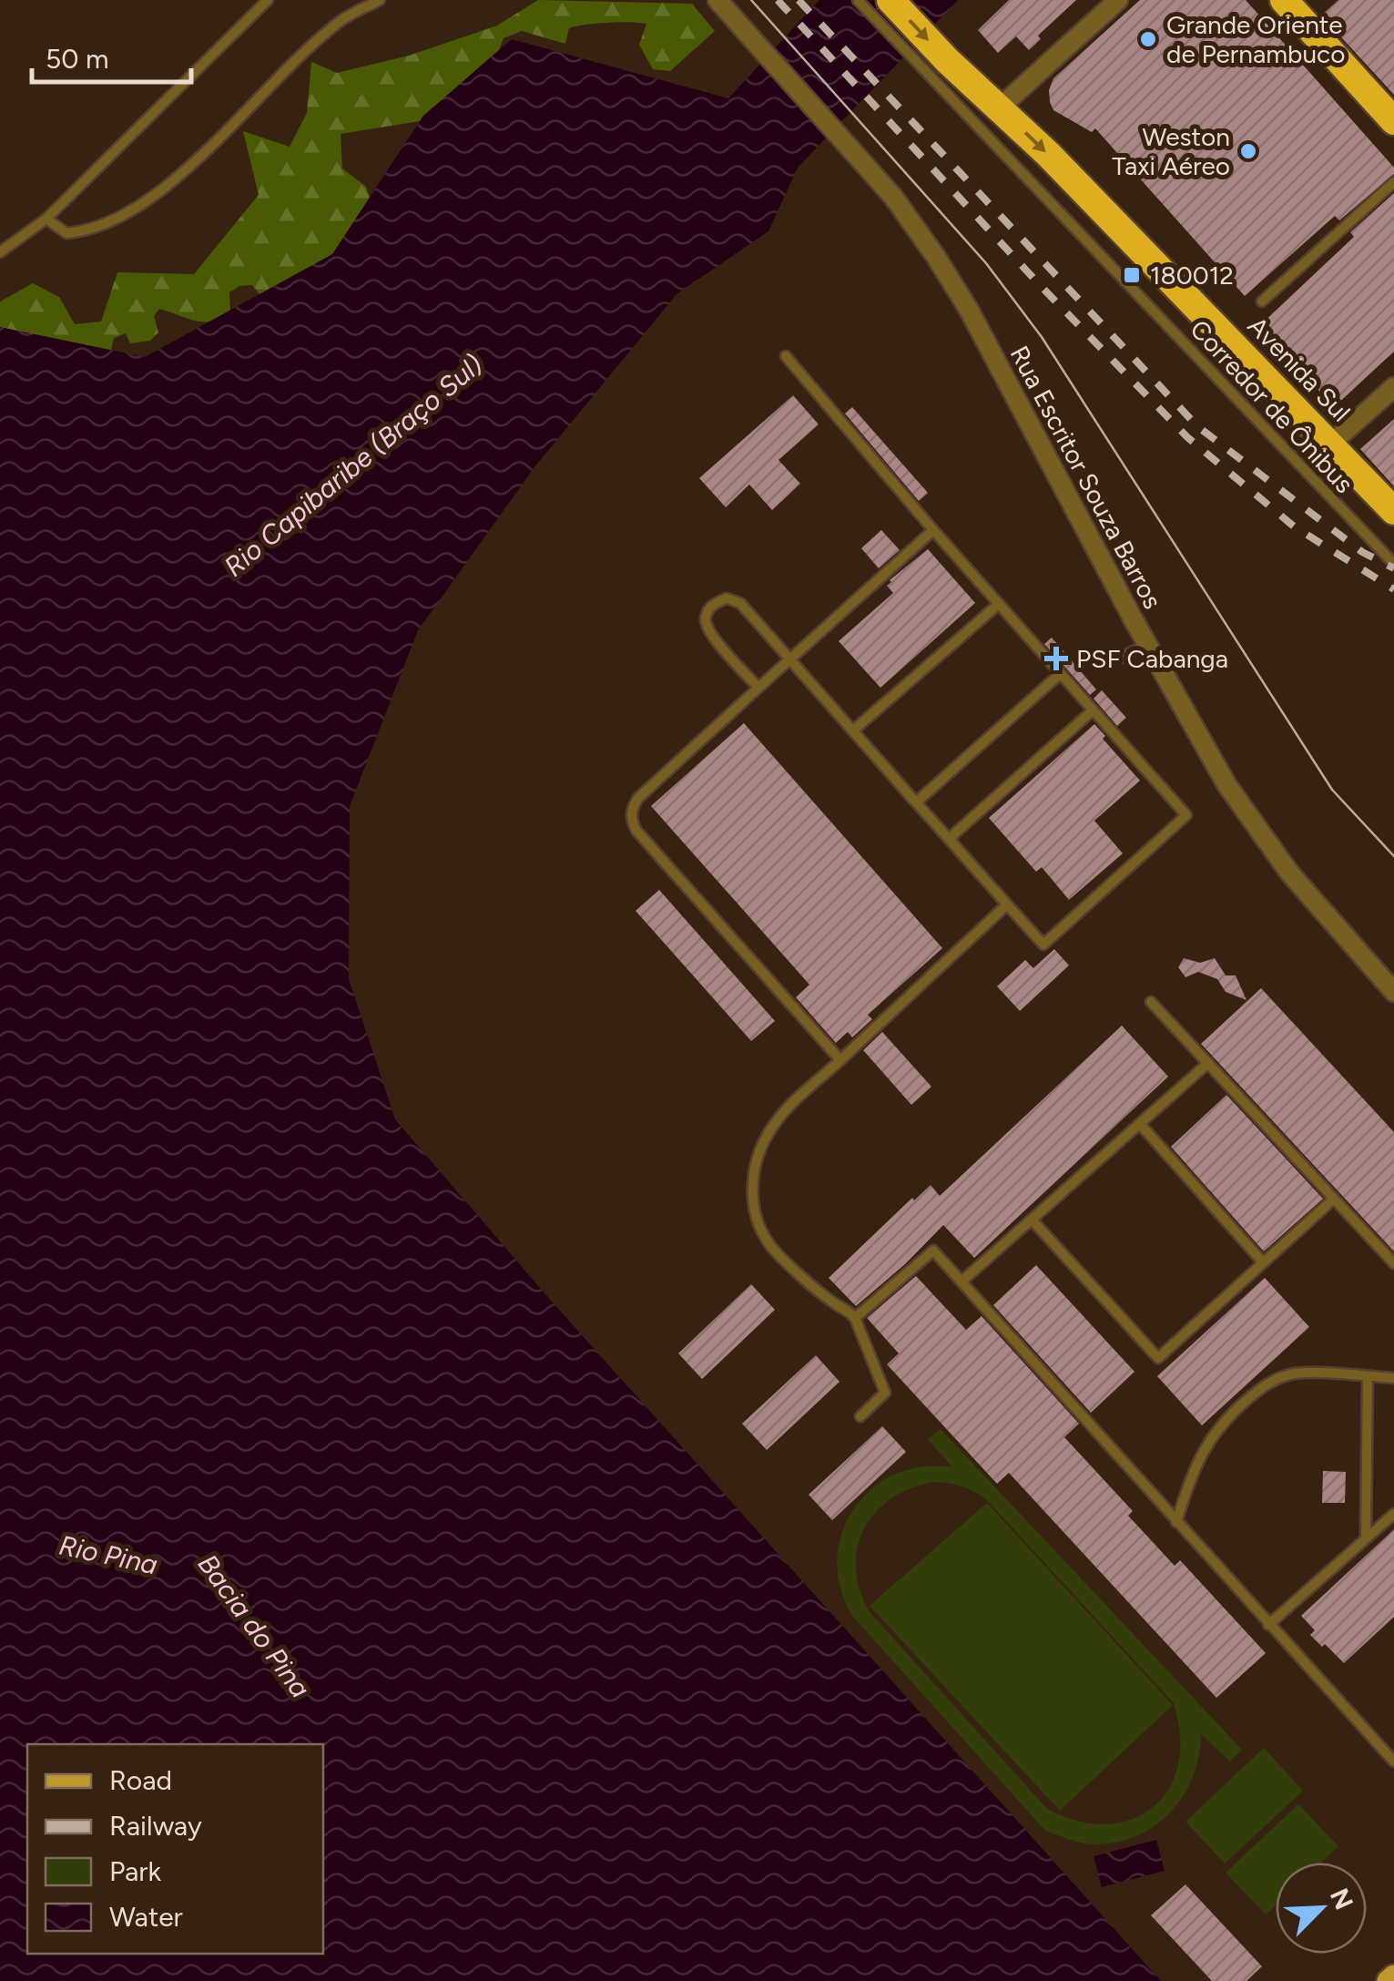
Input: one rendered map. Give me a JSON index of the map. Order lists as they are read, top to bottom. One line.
{"streets":{"highway":["Avenida Sul"],"street":["Rua Escritor Souza Barros"],"lane":["Corredor de Ônibus"]},"crossings":[["Avenida Sul","Corredor de Ônibus"]],"one_way":["Avenida Sul"],"water":["Rio Capibaribe (Braço Sul)","Rio Pina","Bacia do Pina"],"places":{"other":["Grande Oriente de Pernambuco","Weston Taxi Aéreo"],"transit":["180012"],"health":["PSF Cabanga"]},"legend":["Road","Railway","Park","Water"],"scale_bar":"50 m","north":"top right"}
